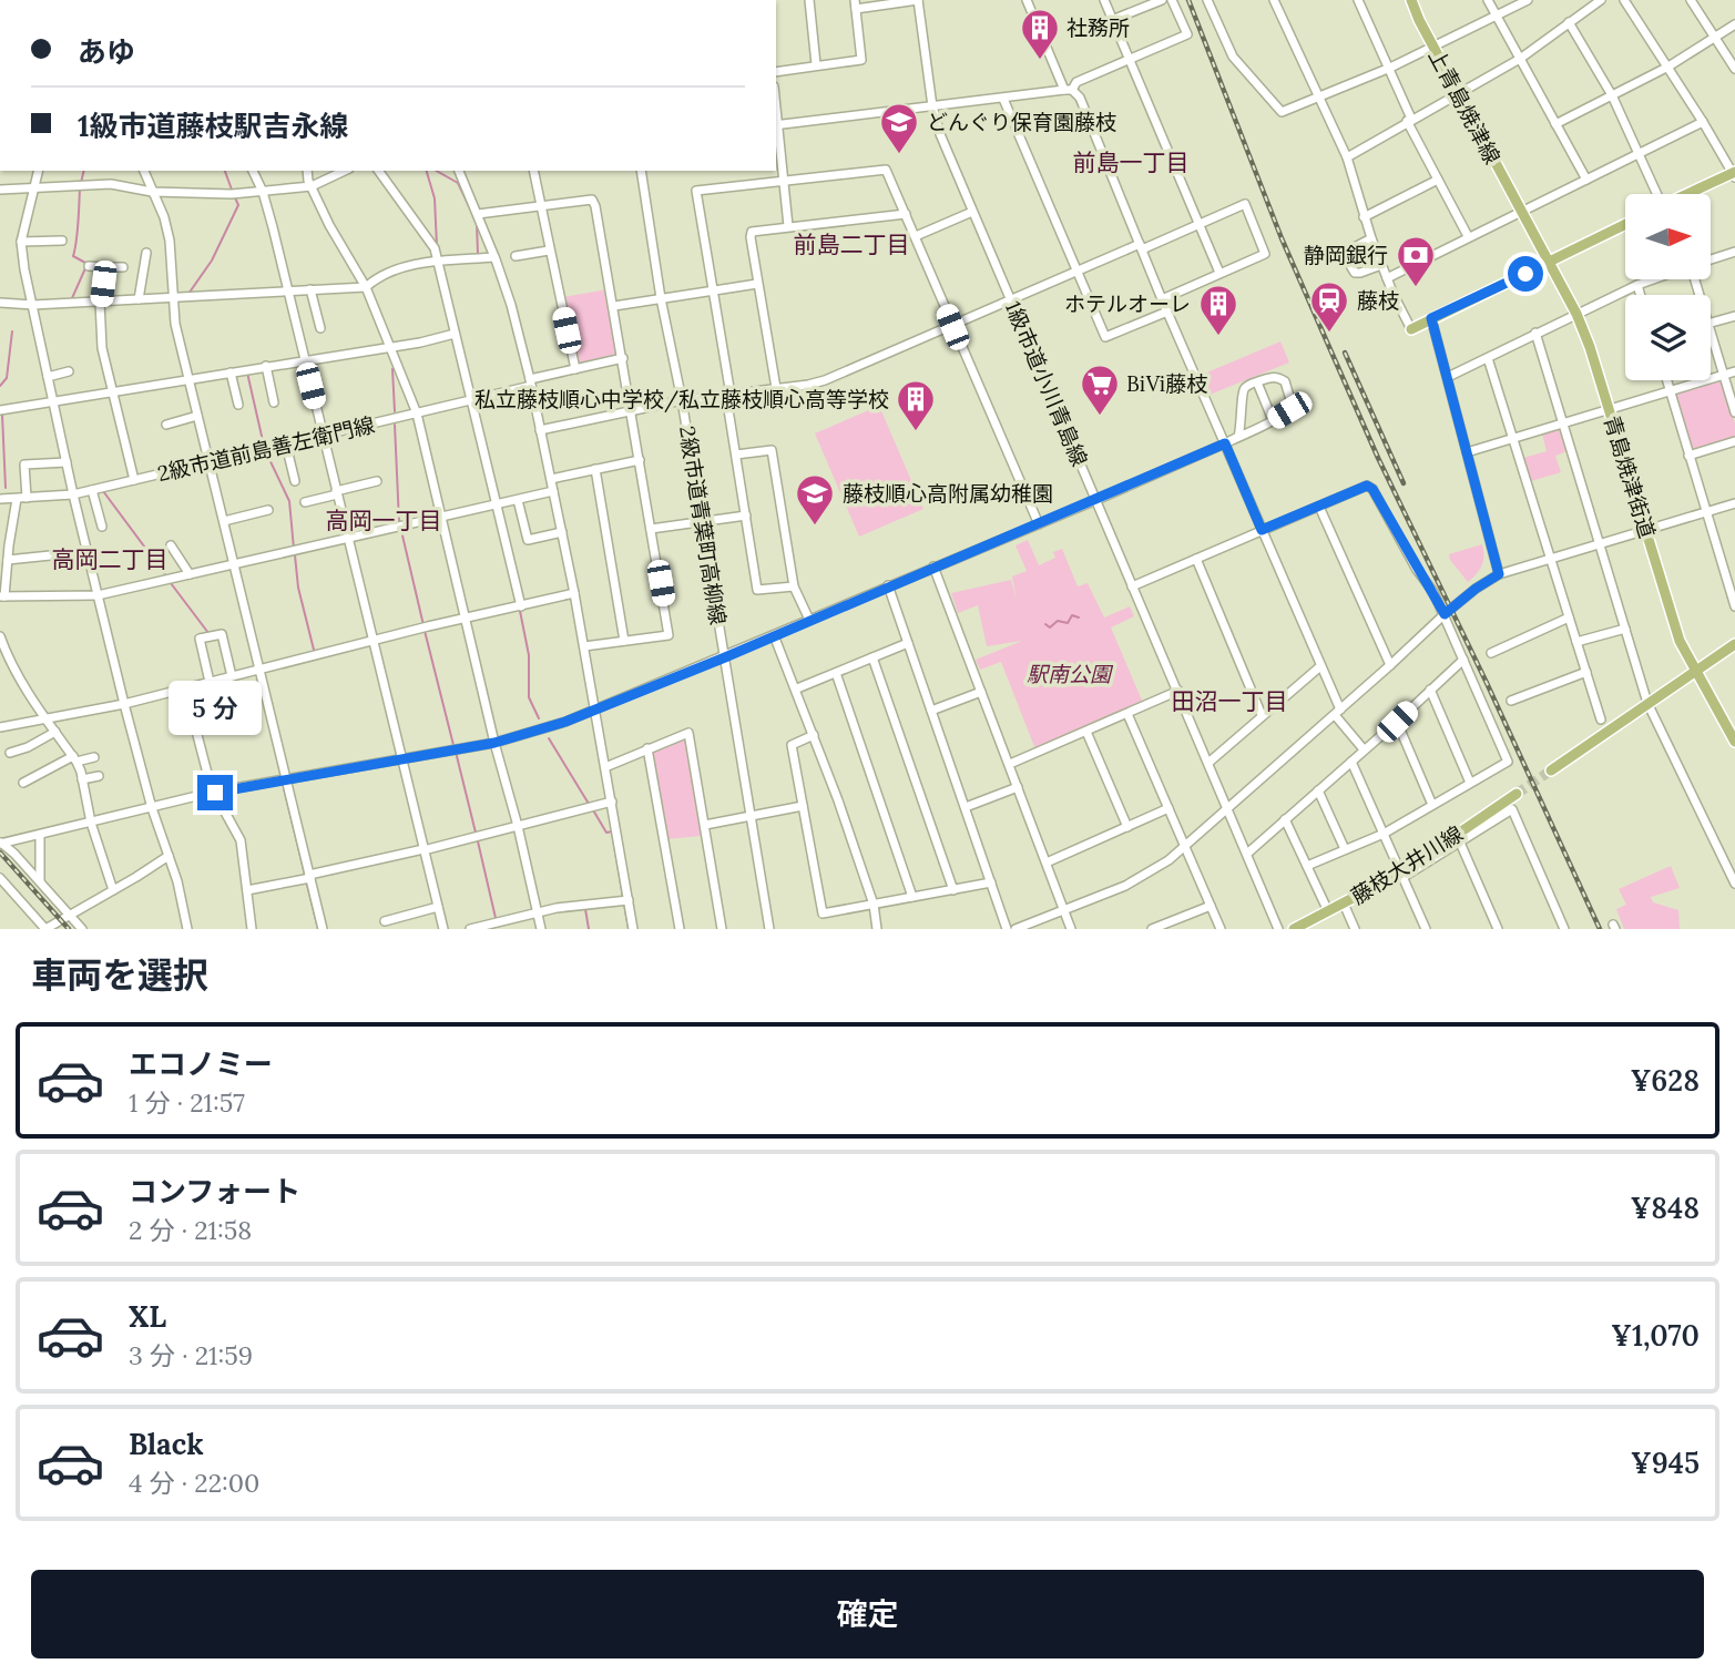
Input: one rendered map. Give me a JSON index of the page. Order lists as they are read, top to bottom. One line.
{"streets":{"main road":["上青島焼津線","青島焼津街道","藤枝大井川線"],"street":["1級市道小川青島線","2級市道前島善左衛門線","2級市道青葉町高柳線"]},"crossings":[["上青島焼津線","青島焼津街道"]],"districts":["前島一丁目","前島二丁目","高岡一丁目","高岡二丁目","田沼一丁目"],"parks":["駅南公園"],"places":{"building":["社務所","ホテルオーレ","私立藤枝順心中学校/私立藤枝順心高等学校"],"school or university":["どんぐり保育園藤枝","藤枝順心高附属幼稚園"],"bank":["静岡銀行"],"station":["藤枝"],"supermarket":["BiVi藤枝"]},"north":"right","page":{"banner":["あゆ","1級市道藤枝駅吉永線"],"bubble":"5 分","heading":"車両を選択","list":[{"name":"エコノミー","note":"1 分 · 21:57","value":"¥628"},{"name":"コンフォート","note":"2 分 · 21:58","value":"¥848"},{"name":"XL","note":"3 分 · 21:59","value":"¥1,070"},{"name":"Black","note":"4 分 · 22:00","value":"¥945"}],"buttons":"確定"}}
